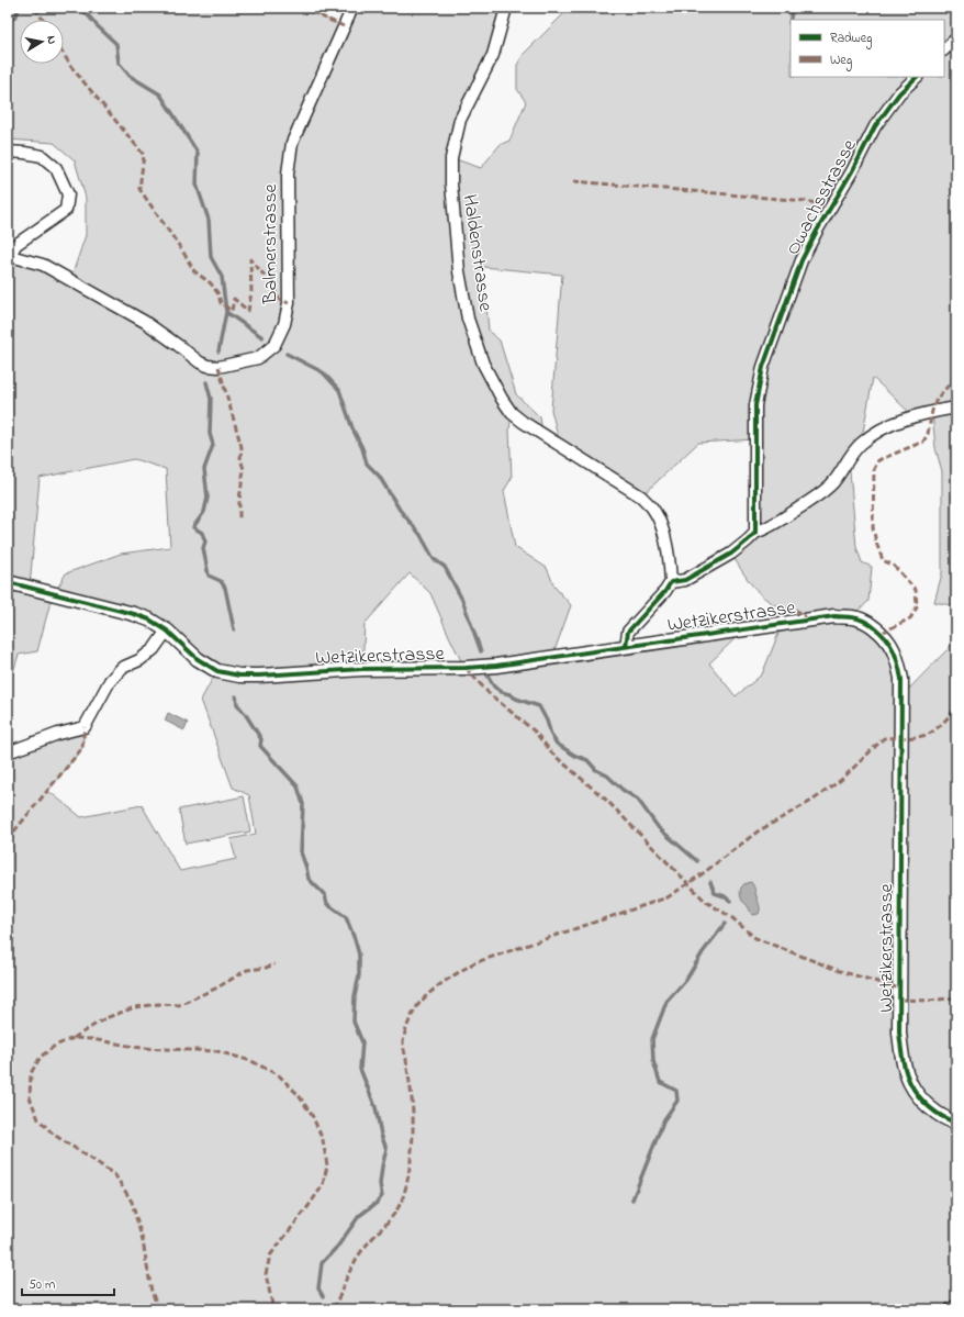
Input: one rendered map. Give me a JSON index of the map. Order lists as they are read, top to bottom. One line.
{"streets":{"street":["Owachsstrasse","Balmerstrasse","Haldenstrasse","Wetzikerstrasse"]},"legend":["Radweg","Weg"],"scale_bar":"50 m","north":"right"}
